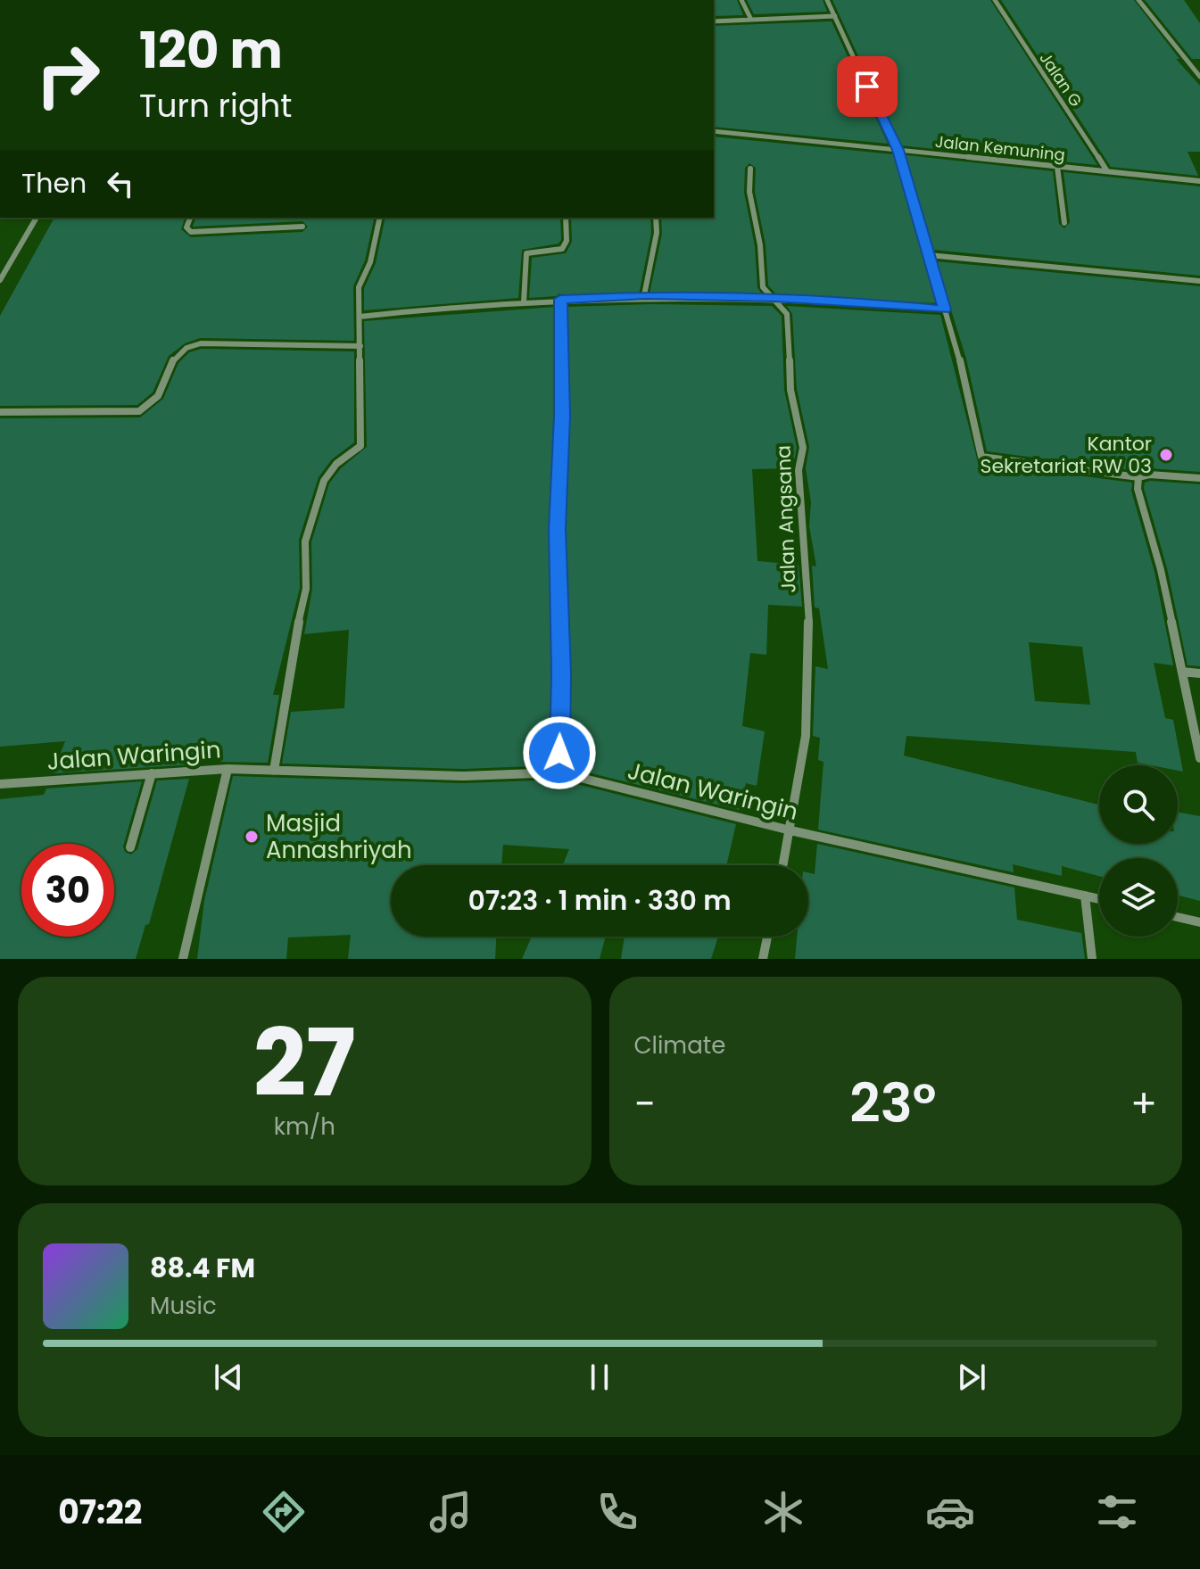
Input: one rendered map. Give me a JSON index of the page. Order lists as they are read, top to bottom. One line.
{"streets":{"street":["Jalan G","Jalan Kemuning","Jalan Angsana","Jalan Waringin"]},"crossings":[["Jalan G","Jalan Kemuning"],["Jalan Angsana","Jalan Waringin"]],"places":["Kantor Sekretariat RW 03","Masjid Annashriyah"],"page":{"turn":["120 m","Turn right"],"then":"Then","limit":"30","trip":"07:23 · 1 min · 330 m","tile":[["27","km/h"],"Climate"],"heat":["−","23°","+"],"song":["88.4 FM","Music"],"tabs":"07:22"}}
